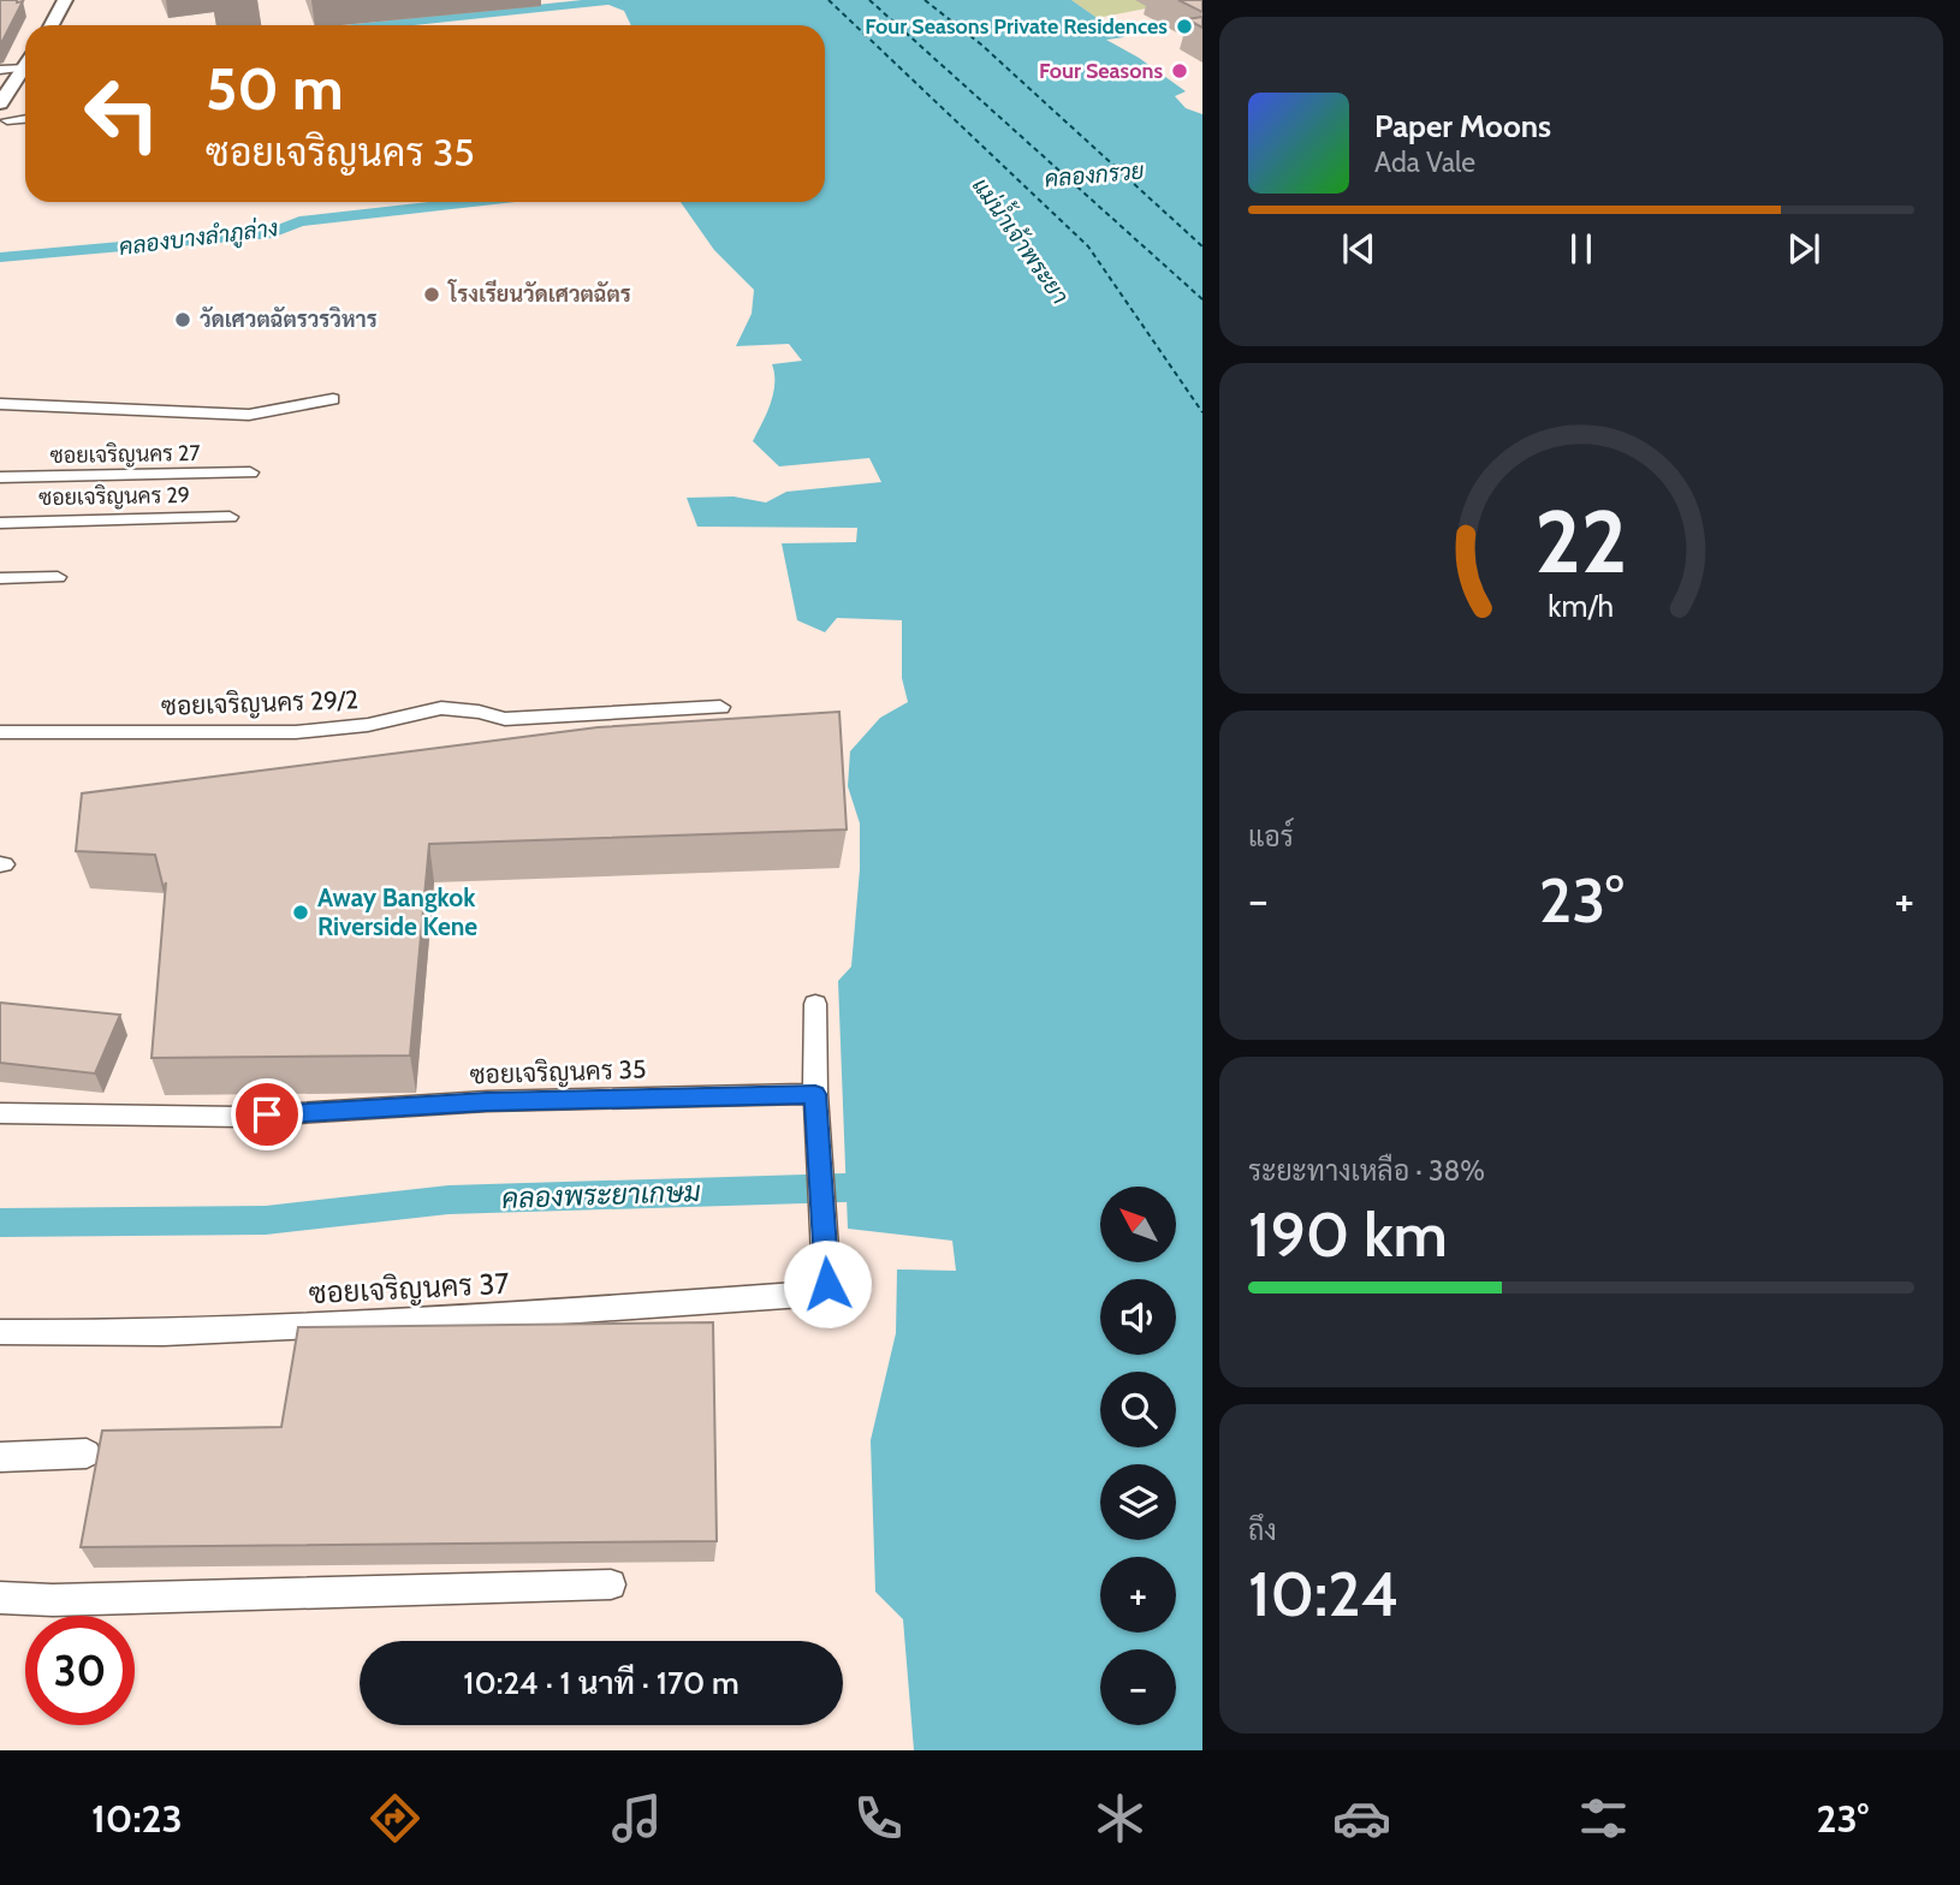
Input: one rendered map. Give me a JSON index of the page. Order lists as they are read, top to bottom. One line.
{"streets":{"street":["ซอยเจริญนคร 27","ซอยเจริญนคร 29","ซอยเจริญนคร 29/2","ซอยเจริญนคร 35","ซอยเจริญนคร 37"]},"crossings":[["ซอยเจริญนคร 35","ซอยเจริญนคร 37"]],"water":["คลองกรวย","คลองบางลำภูล่าง","แม่น้ำเจ้าพระยา","คลองพระยาเกษม"],"places":["Four Seasons Private Residences","Four Seasons","โรงเรียนวัดเศวตฉัตร","วัดเศวตฉัตรวรวิหาร","Away Bangkok Riverside Kene"],"north":"top left","page":{"turn":["50 m","ซอยเจริญนคร 35"],"song":["Paper Moons","Ada Vale"],"tile":["แอร์",["ระยะทางเหลือ · 38%","190 km"],["ถึง","10:24"]],"heat":["−","23°","+"],"map_buttons":["+","−"],"limit":"30","trip":"10:24 · 1 นาที · 170 m","tabs":["10:23","23°"],"gauge":["22","km/h"]}}
